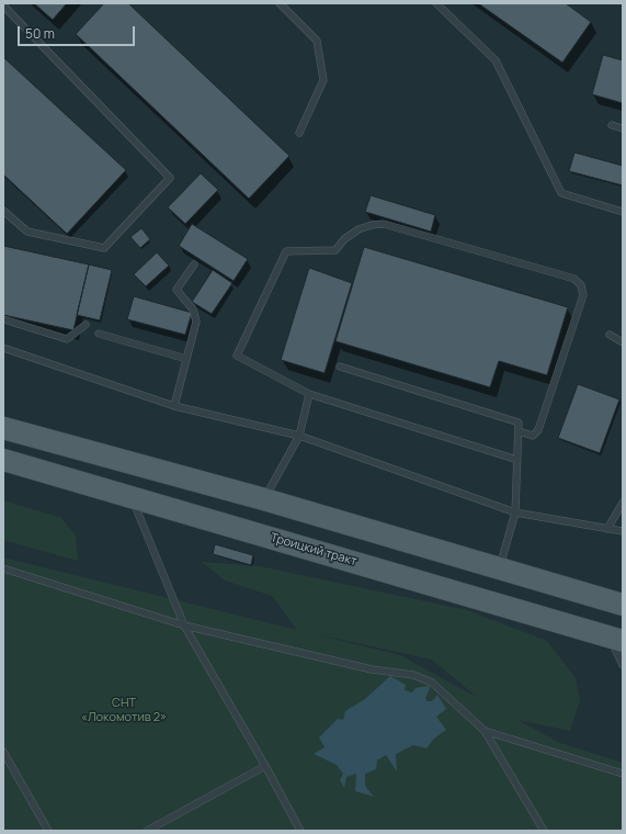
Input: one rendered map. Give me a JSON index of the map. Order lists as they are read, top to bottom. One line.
{"streets":{"main road":["Троицкий тракт"]},"parks":["СНТ «Локомотив 2»"],"scale_bar":"50 m"}
